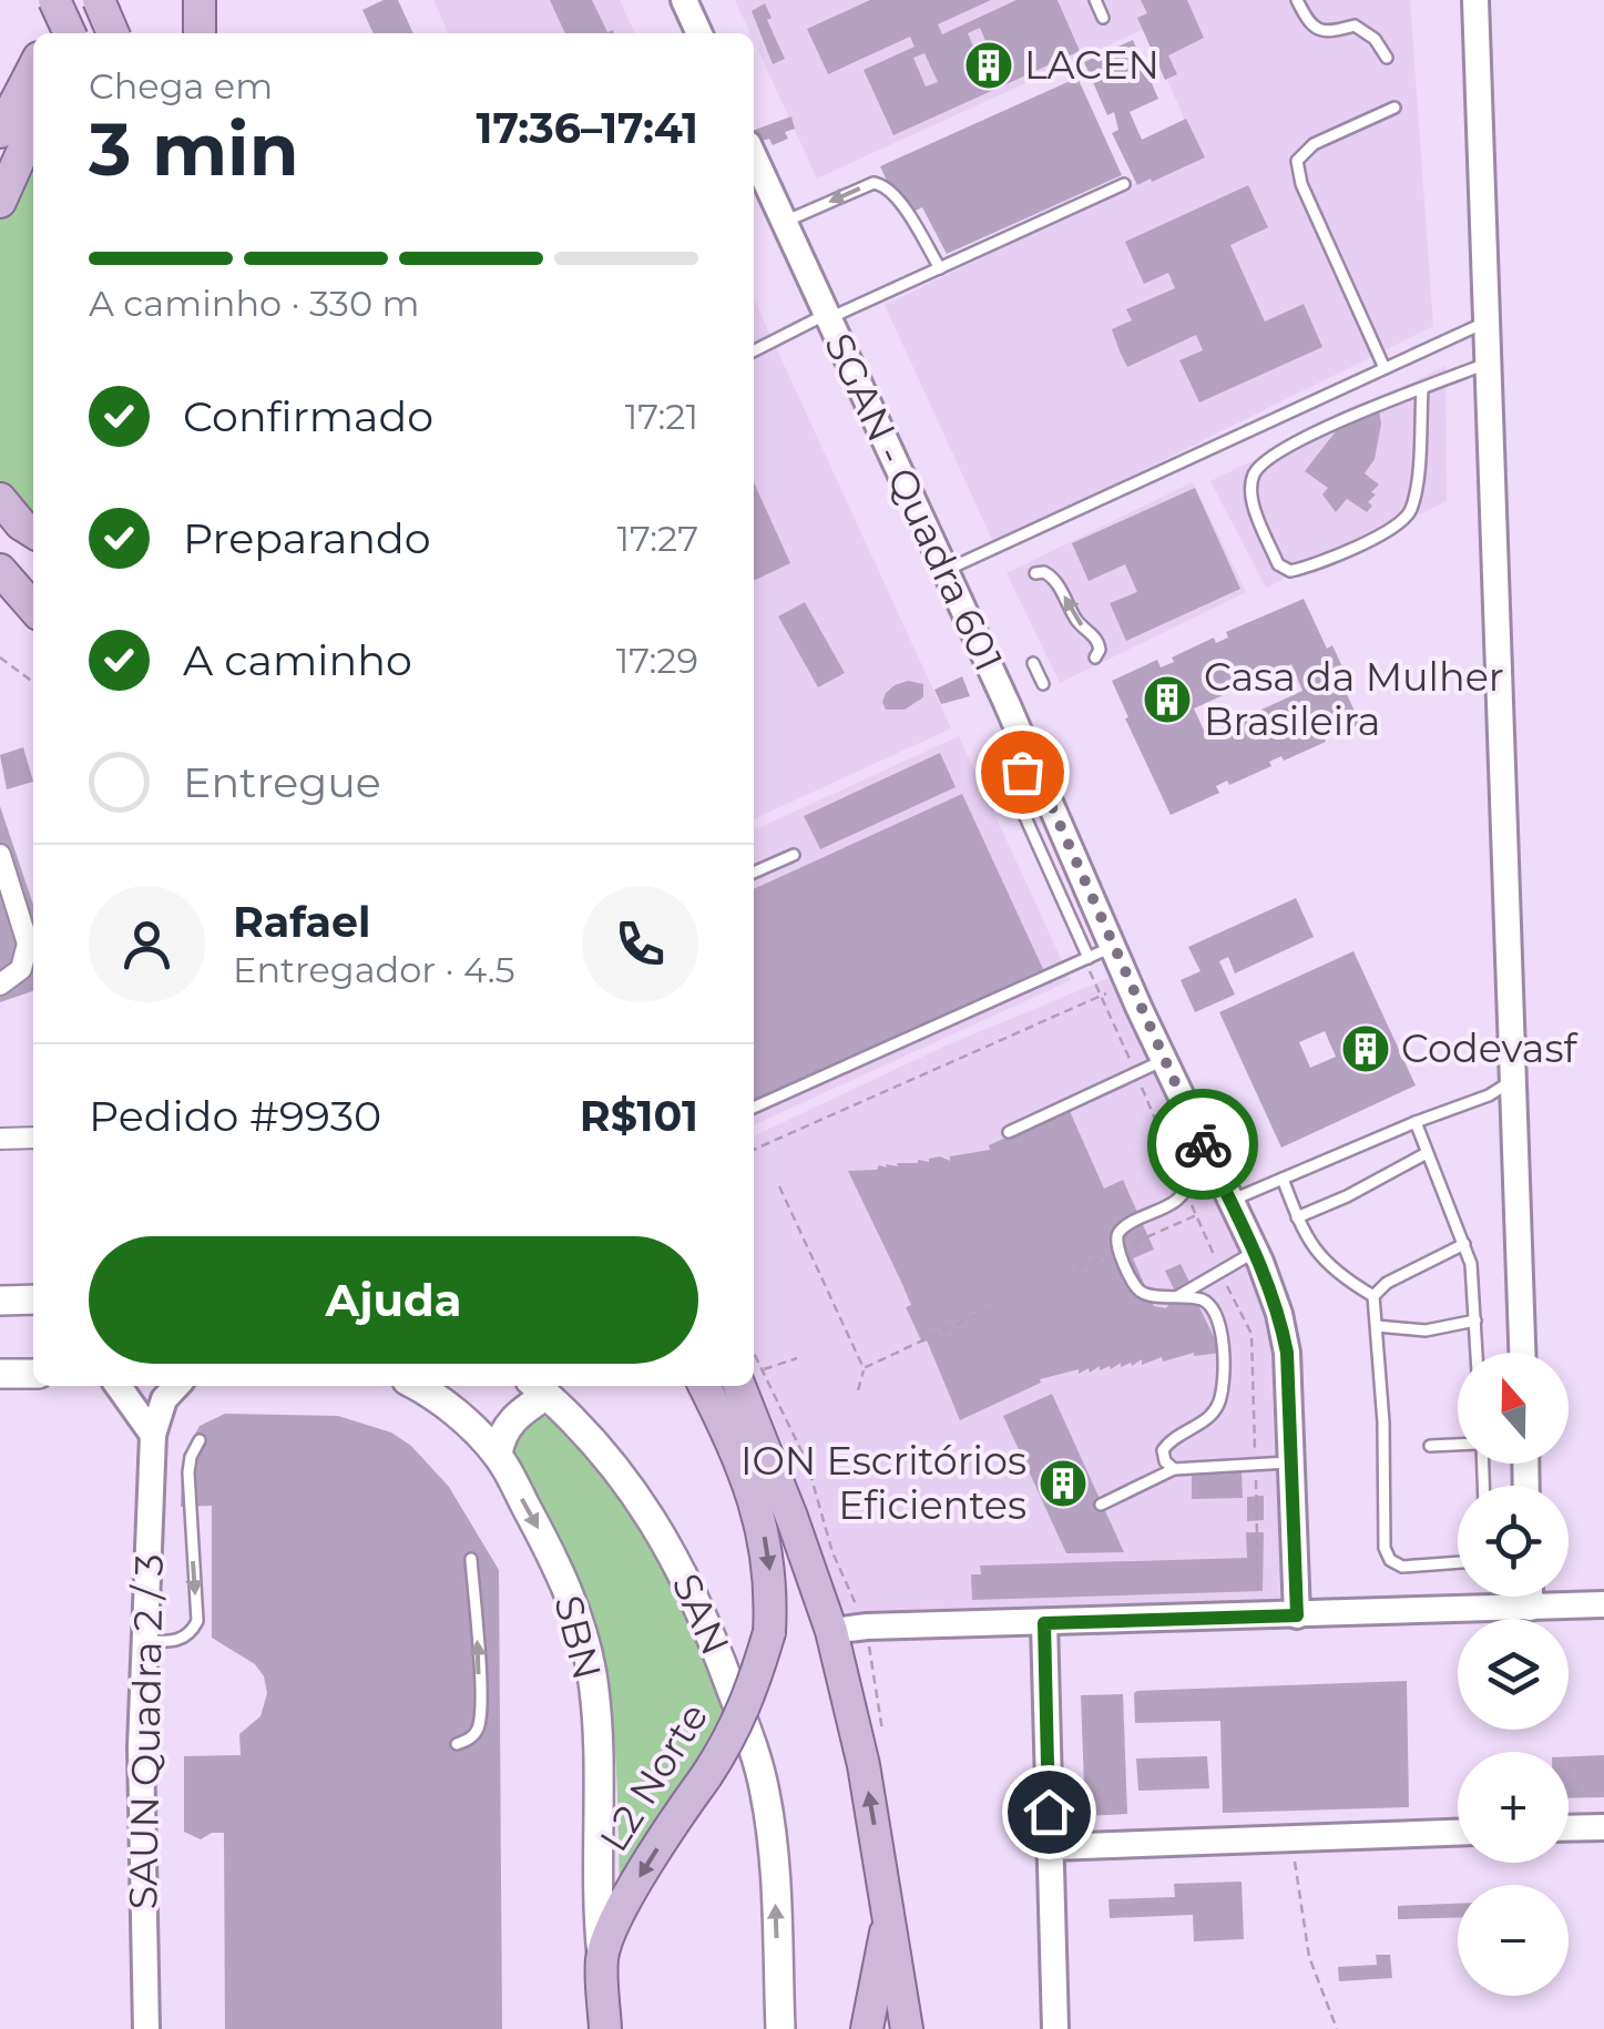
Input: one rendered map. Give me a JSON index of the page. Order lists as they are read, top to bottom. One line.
{"streets":{"main road":["SAN","SBN","L2 Norte"],"street":["SGAN - Quadra 601","SAUN Quadra 2 / 3"]},"crossings":[["SBN","L2 Norte"]],"places":{"building":["LACEN","Casa da Mulher Brasileira","Codevasf","ION Escritórios Eficientes"]},"north":"top","page":{"heading":["3 min","Chega em","17:36–17:41"],"panel":["Rafael","Entregador · 4.5","Pedido #9930","R$101"],"bar":"A caminho · 330 m","list":[["Confirmado","17:21"],["Preparando","17:27"],["A caminho","17:29"],"Entregue"],"buttons":"Ajuda","map_buttons":["+","−"]}}
